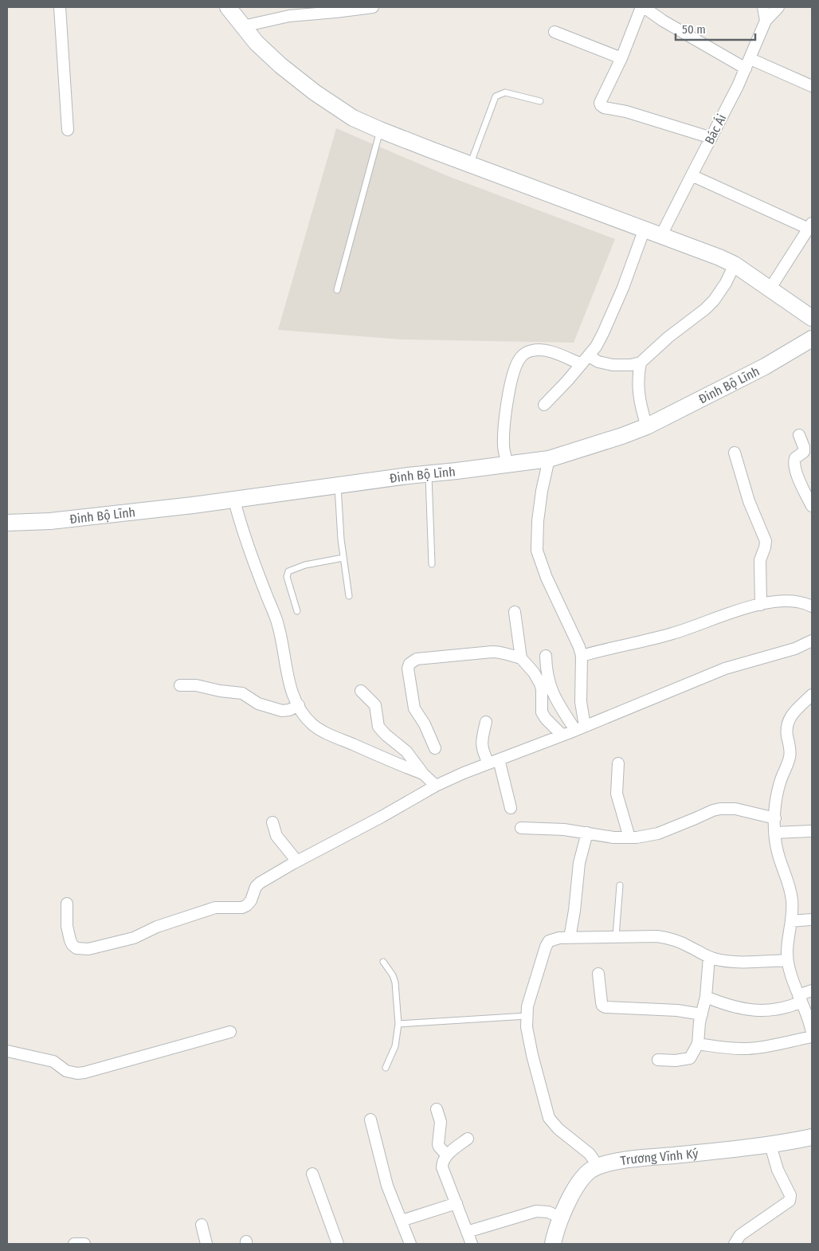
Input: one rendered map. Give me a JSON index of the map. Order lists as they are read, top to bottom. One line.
{"streets":{"main road":["Đinh Bộ Lĩnh","Trương Vĩnh Ký"],"street":["Bác Ái"]},"scale_bar":"50 m"}
